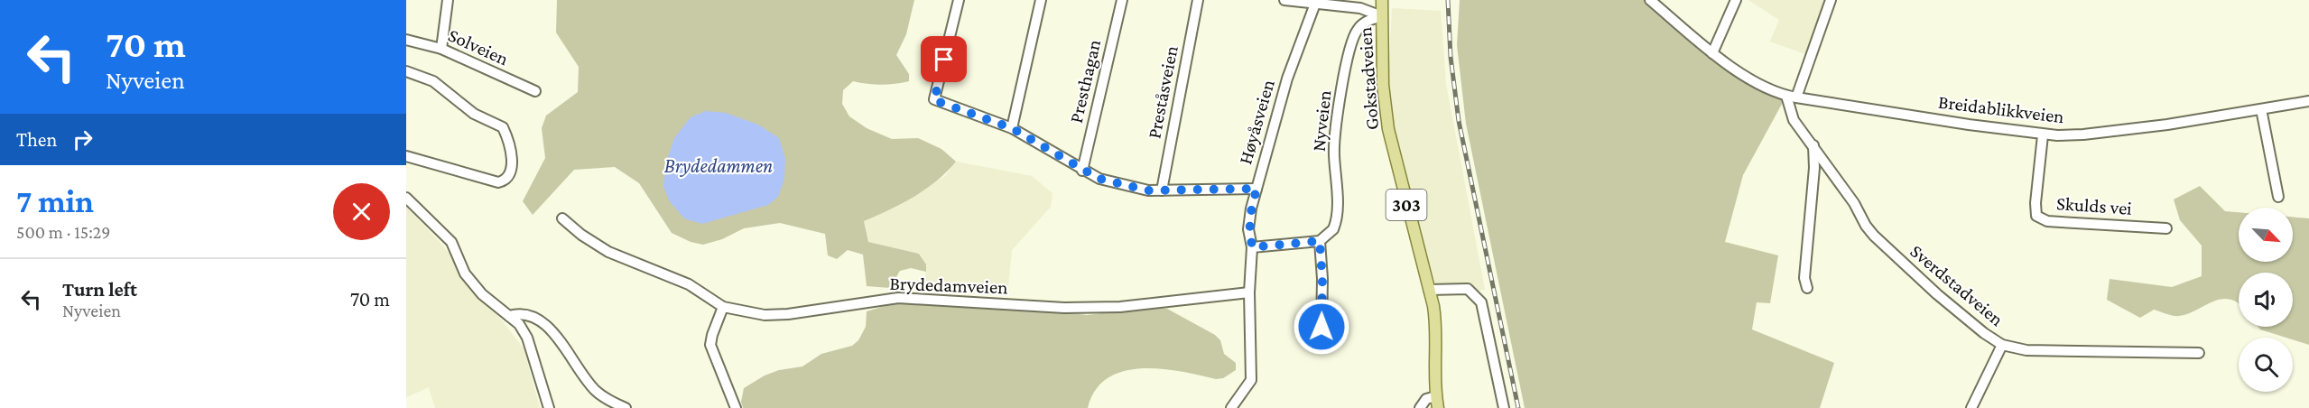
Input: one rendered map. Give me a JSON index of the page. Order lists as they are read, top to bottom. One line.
{"streets":{"main road":["Gokstadveien","303"],"street":["Solveien","Presthagan","Preståsveien","Breidablikkveien","Nyveien","Høyåsveien","Skulds vei","Brydedamveien","Sverdstadveien"]},"crossings":[["Gokstadveien","Nyveien"],["Breidablikkveien","Skulds vei"],["Breidablikkveien","Sverdstadveien"],["Høyåsveien","Brydedamveien"]],"water":["Brydedammen"],"north":"bottom right","page":{"turn":["70 m","Nyveien"],"then":"Then","heading":["7 min","500 m · 15:29"],"list":[{"name":"Turn left","note":"Nyveien","value":"70 m"}]}}
